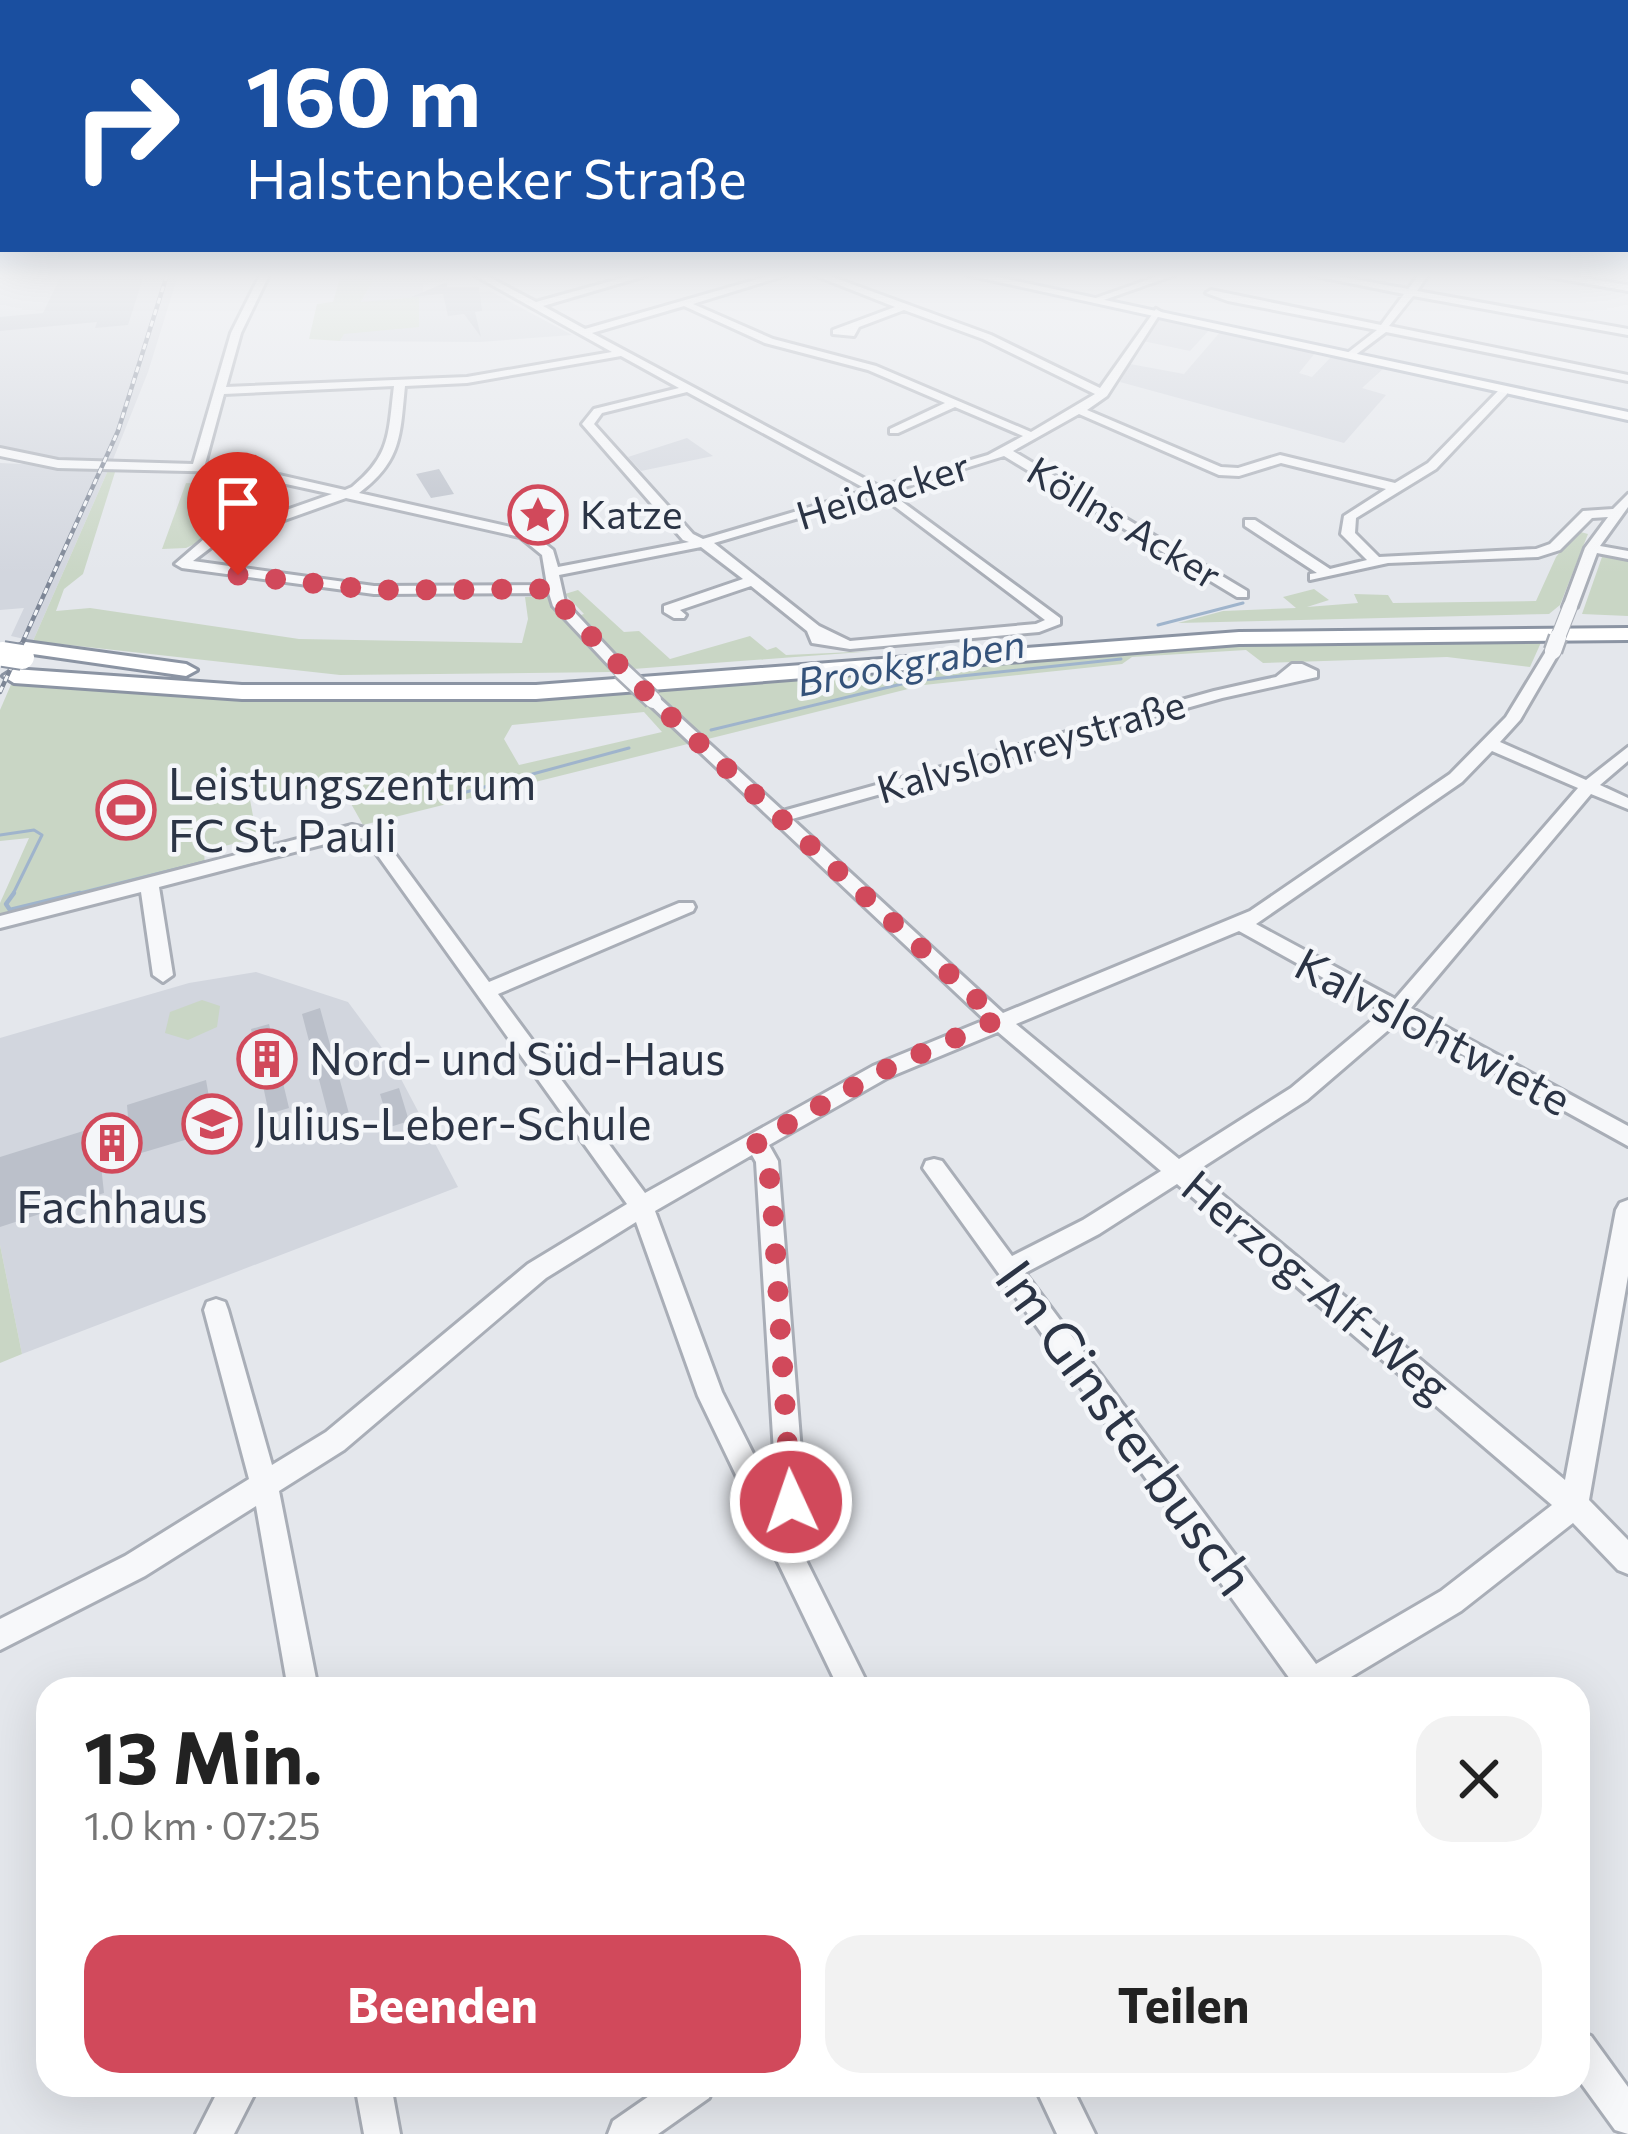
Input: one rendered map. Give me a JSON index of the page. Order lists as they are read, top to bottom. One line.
{"streets":{"street":["Heidacker","Köllns Acker","Kalvslohreystraße","Kalvslohtwiete","Herzog-Alf-Weg","Im Ginsterbusch"]},"crossings":[["Heidacker","Köllns Acker"],["Heidacker","Herzog-Alf-Weg"],["Kalvslohreystraße","Herzog-Alf-Weg"]],"water":["Brookgraben"],"places":{"place":["Katze"],"sports":["Leistungszentrum FC St. Pauli"],"building":["Nord- und Süd-Haus","Fachhaus"],"school or university":["Julius-Leber-Schule"]},"page":{"turn":["160 m","Halstenbeker Straße"],"heading":["13 Min.","1.0 km · 07:25"],"buttons":["Beenden","Teilen"]}}
